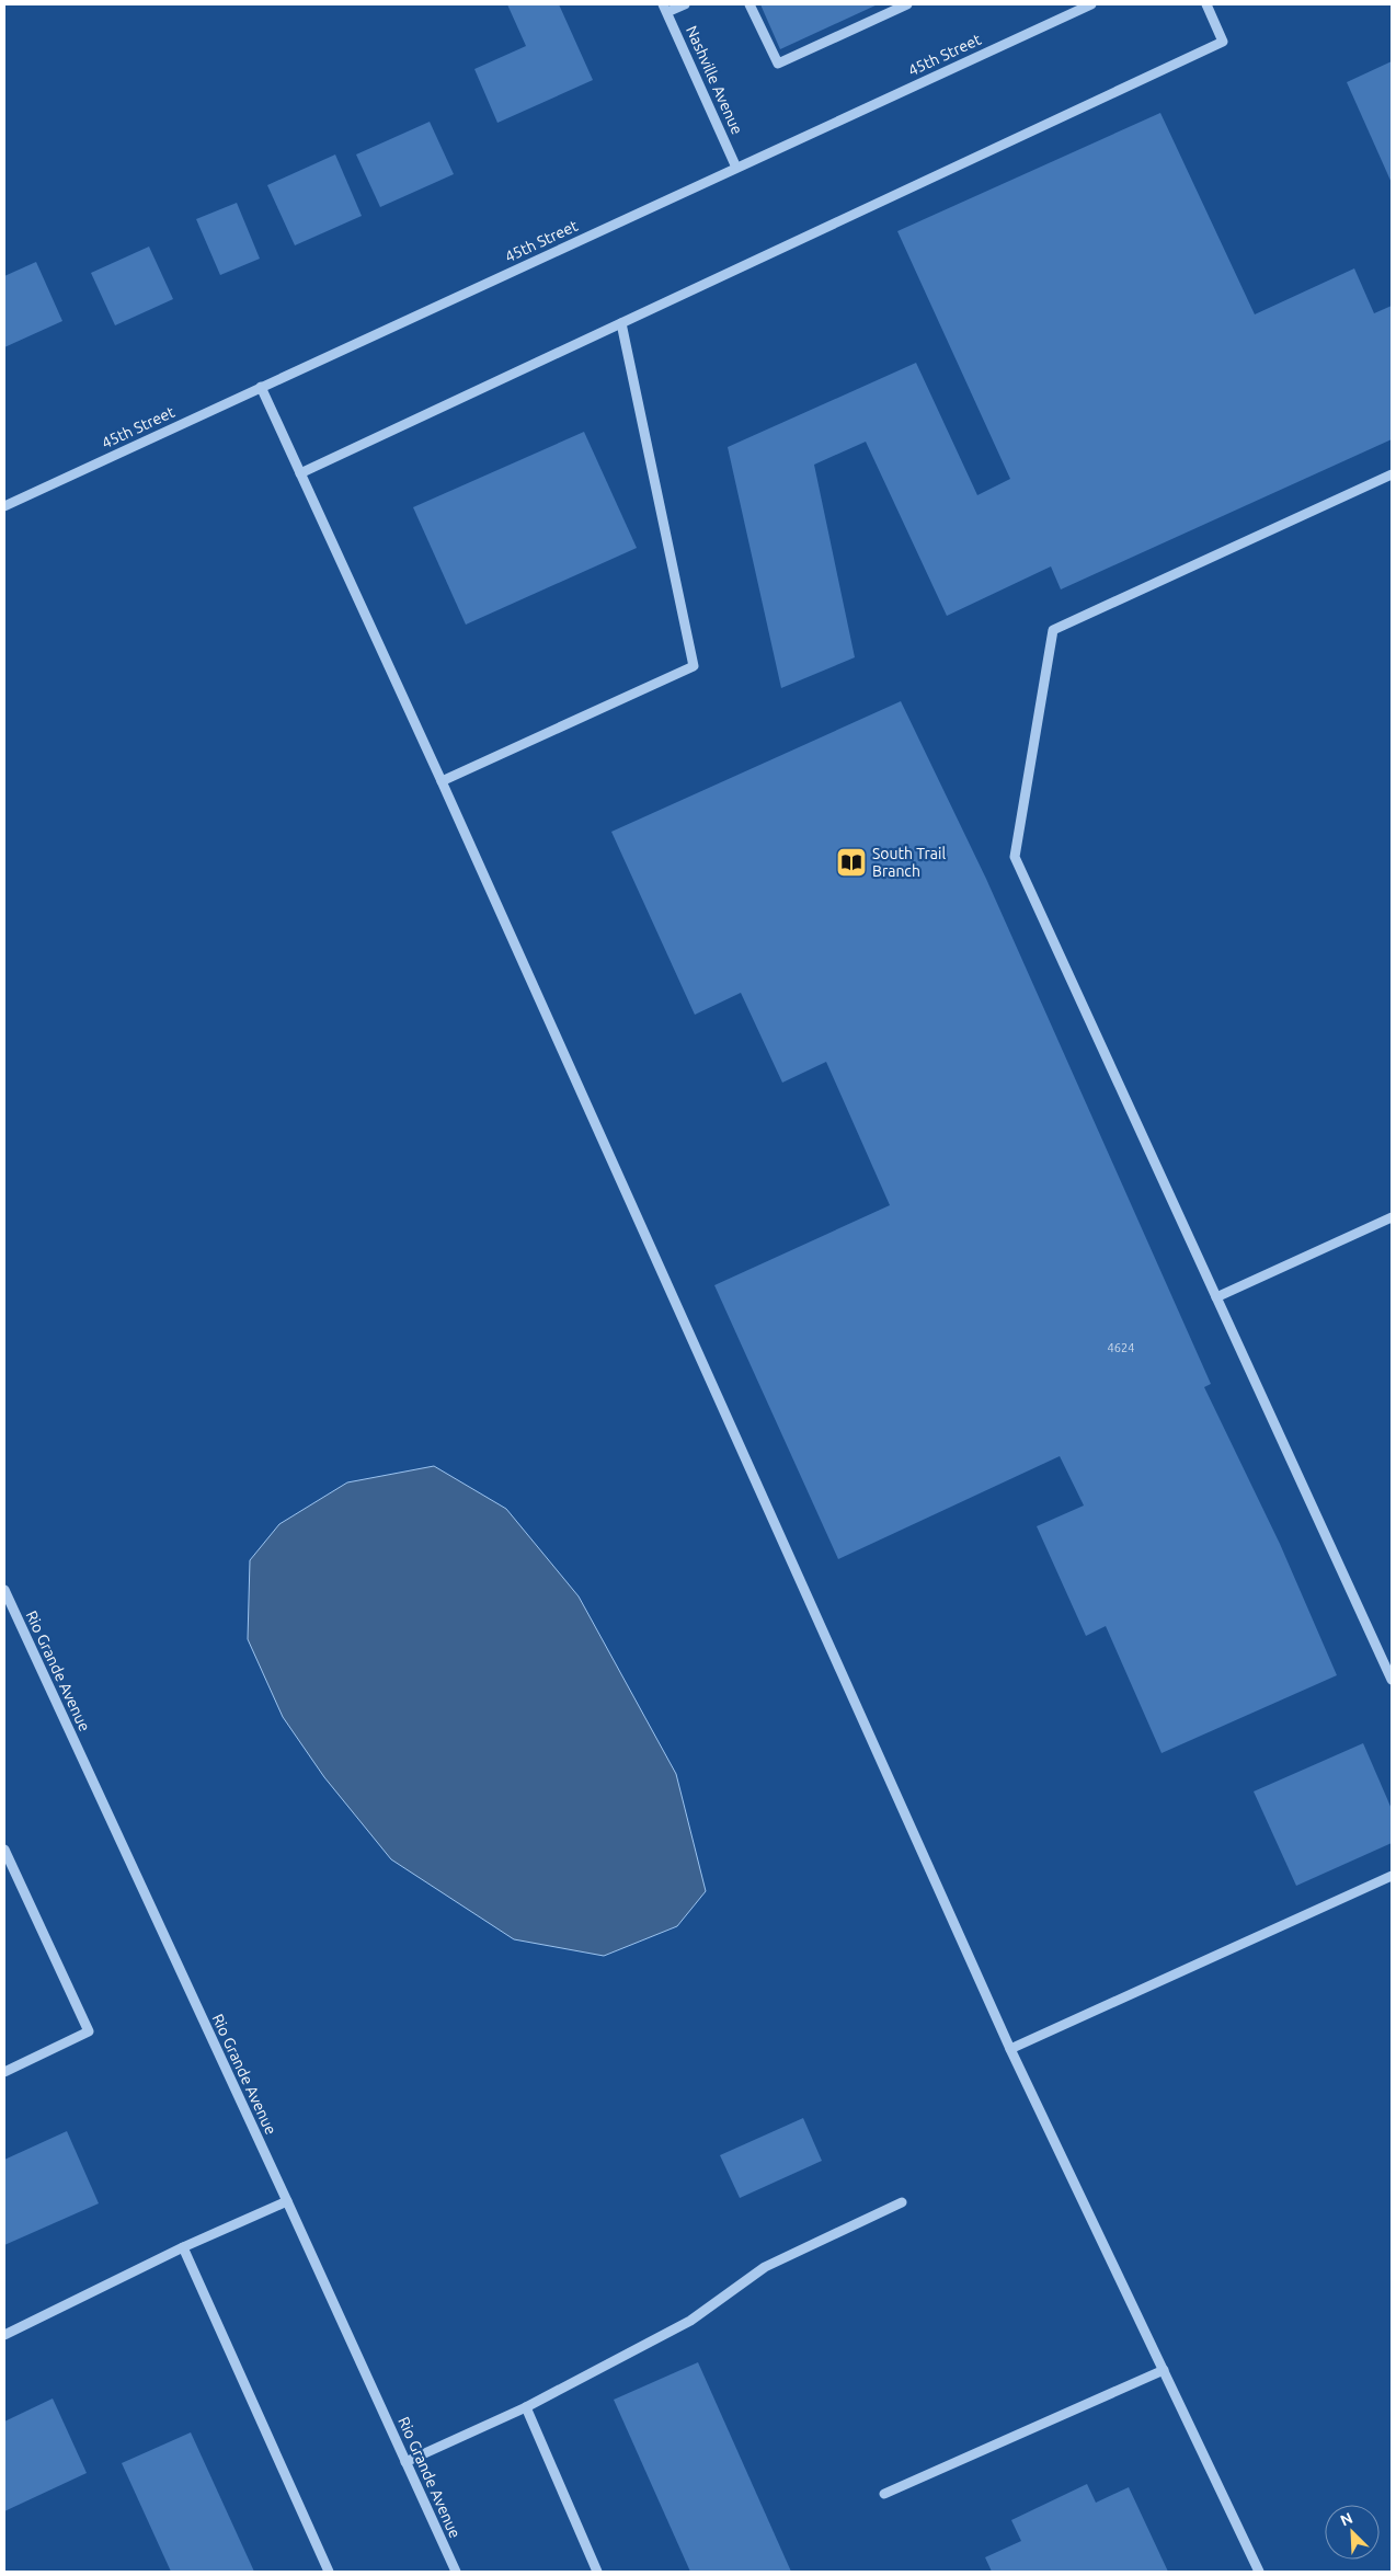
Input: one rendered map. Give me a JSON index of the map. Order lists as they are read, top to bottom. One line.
{"streets":{"street":["45th Street","Nashville Avenue","Rio Grande Avenue"]},"crossings":[["45th Street","Nashville Avenue"]],"places":{"library":["South Trail Branch"]},"house_numbers":["4624"],"north":"top left"}
